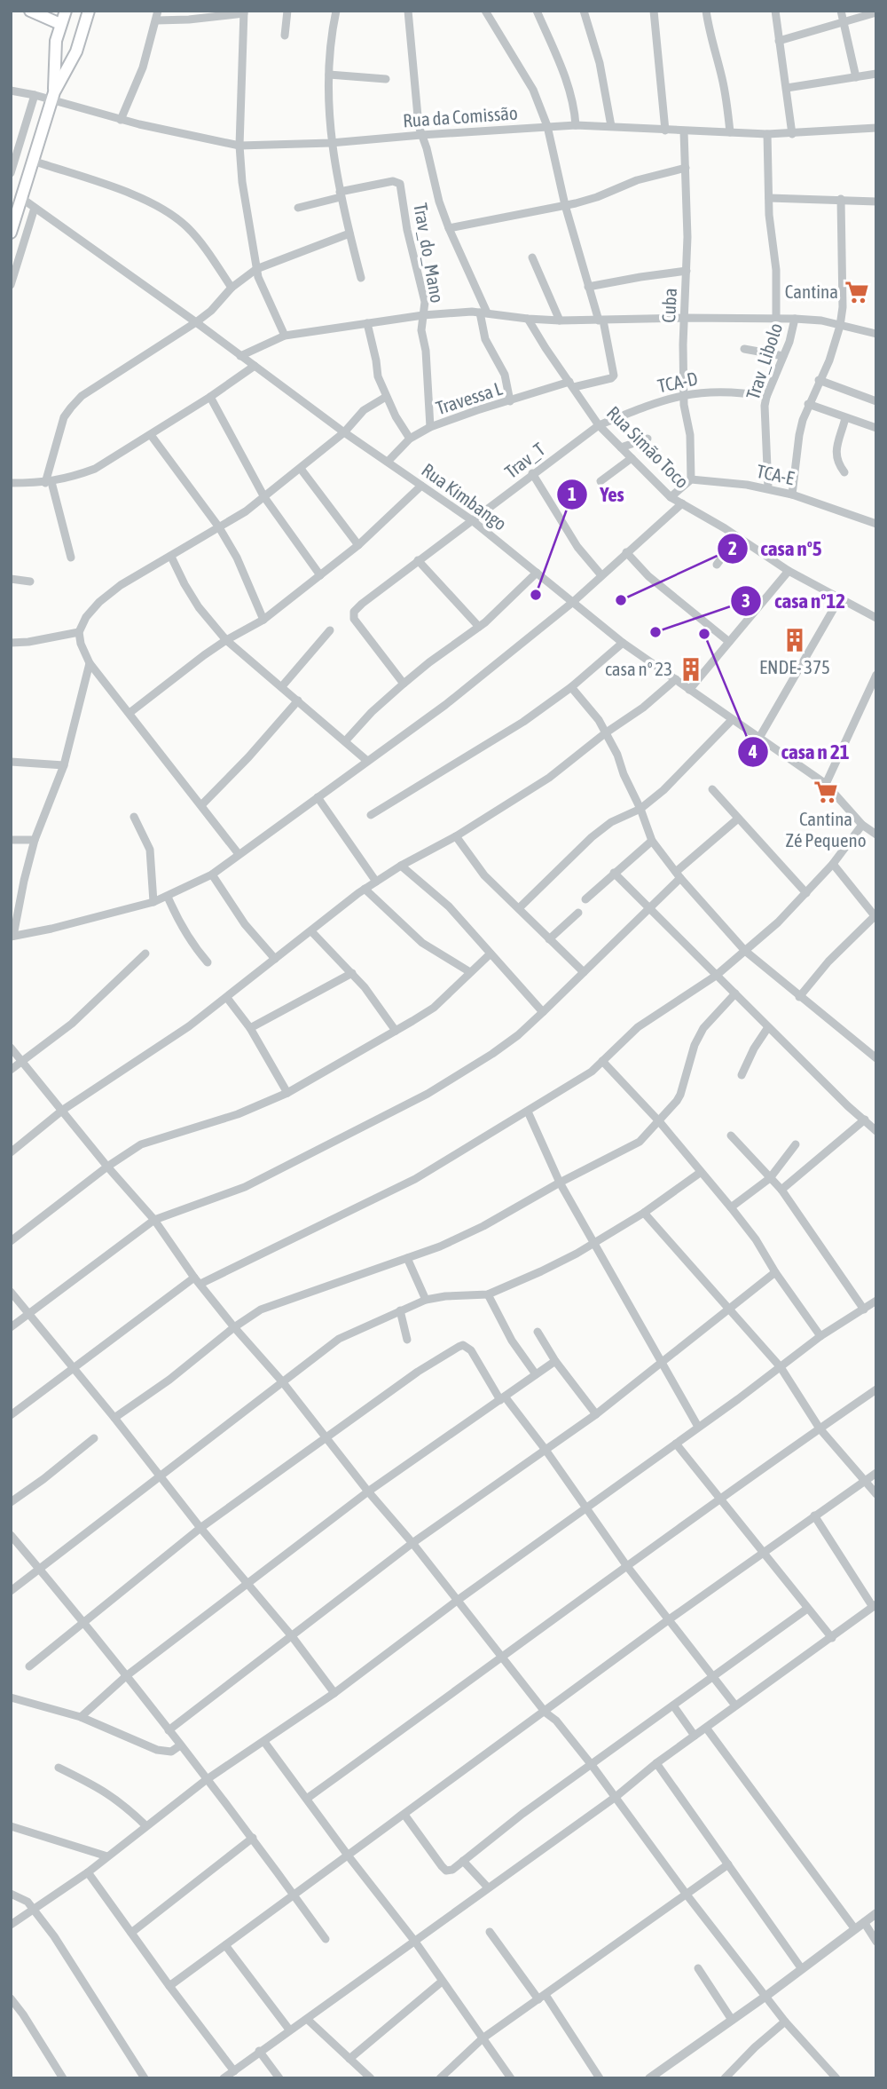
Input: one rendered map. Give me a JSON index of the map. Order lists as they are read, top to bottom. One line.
{"streets":{"street":["Rua da Comissão","Trav_do_Mano","Cuba","Trav_Libolo","TCA-D","Travessa L","Rua Simão Toco","Trav_T","TCA-E","Rua Kimbango"]},"crossings":[["Rua da Comissão","Cuba"],["Trav_do_Mano","Travessa L"],["Cuba","TCA-D"],["Cuba","TCA-E"],["Trav_Libolo","TCA-D"],["Trav_Libolo","TCA-E"],["TCA-D","Rua Simão Toco"],["TCA-D","Trav_T"],["Travessa L","Rua Simão Toco"],["Travessa L","Rua Kimbango"],["Rua Simão Toco","Trav_T"],["Trav_T","Rua Kimbango"]],"places":{"supermarket":["Cantina","Cantina Zé Pequeno"],"other":["Yes","casa nº5","casa nº12","casa n 21"],"building":["ENDE- 375","casa nº 23"]}}
